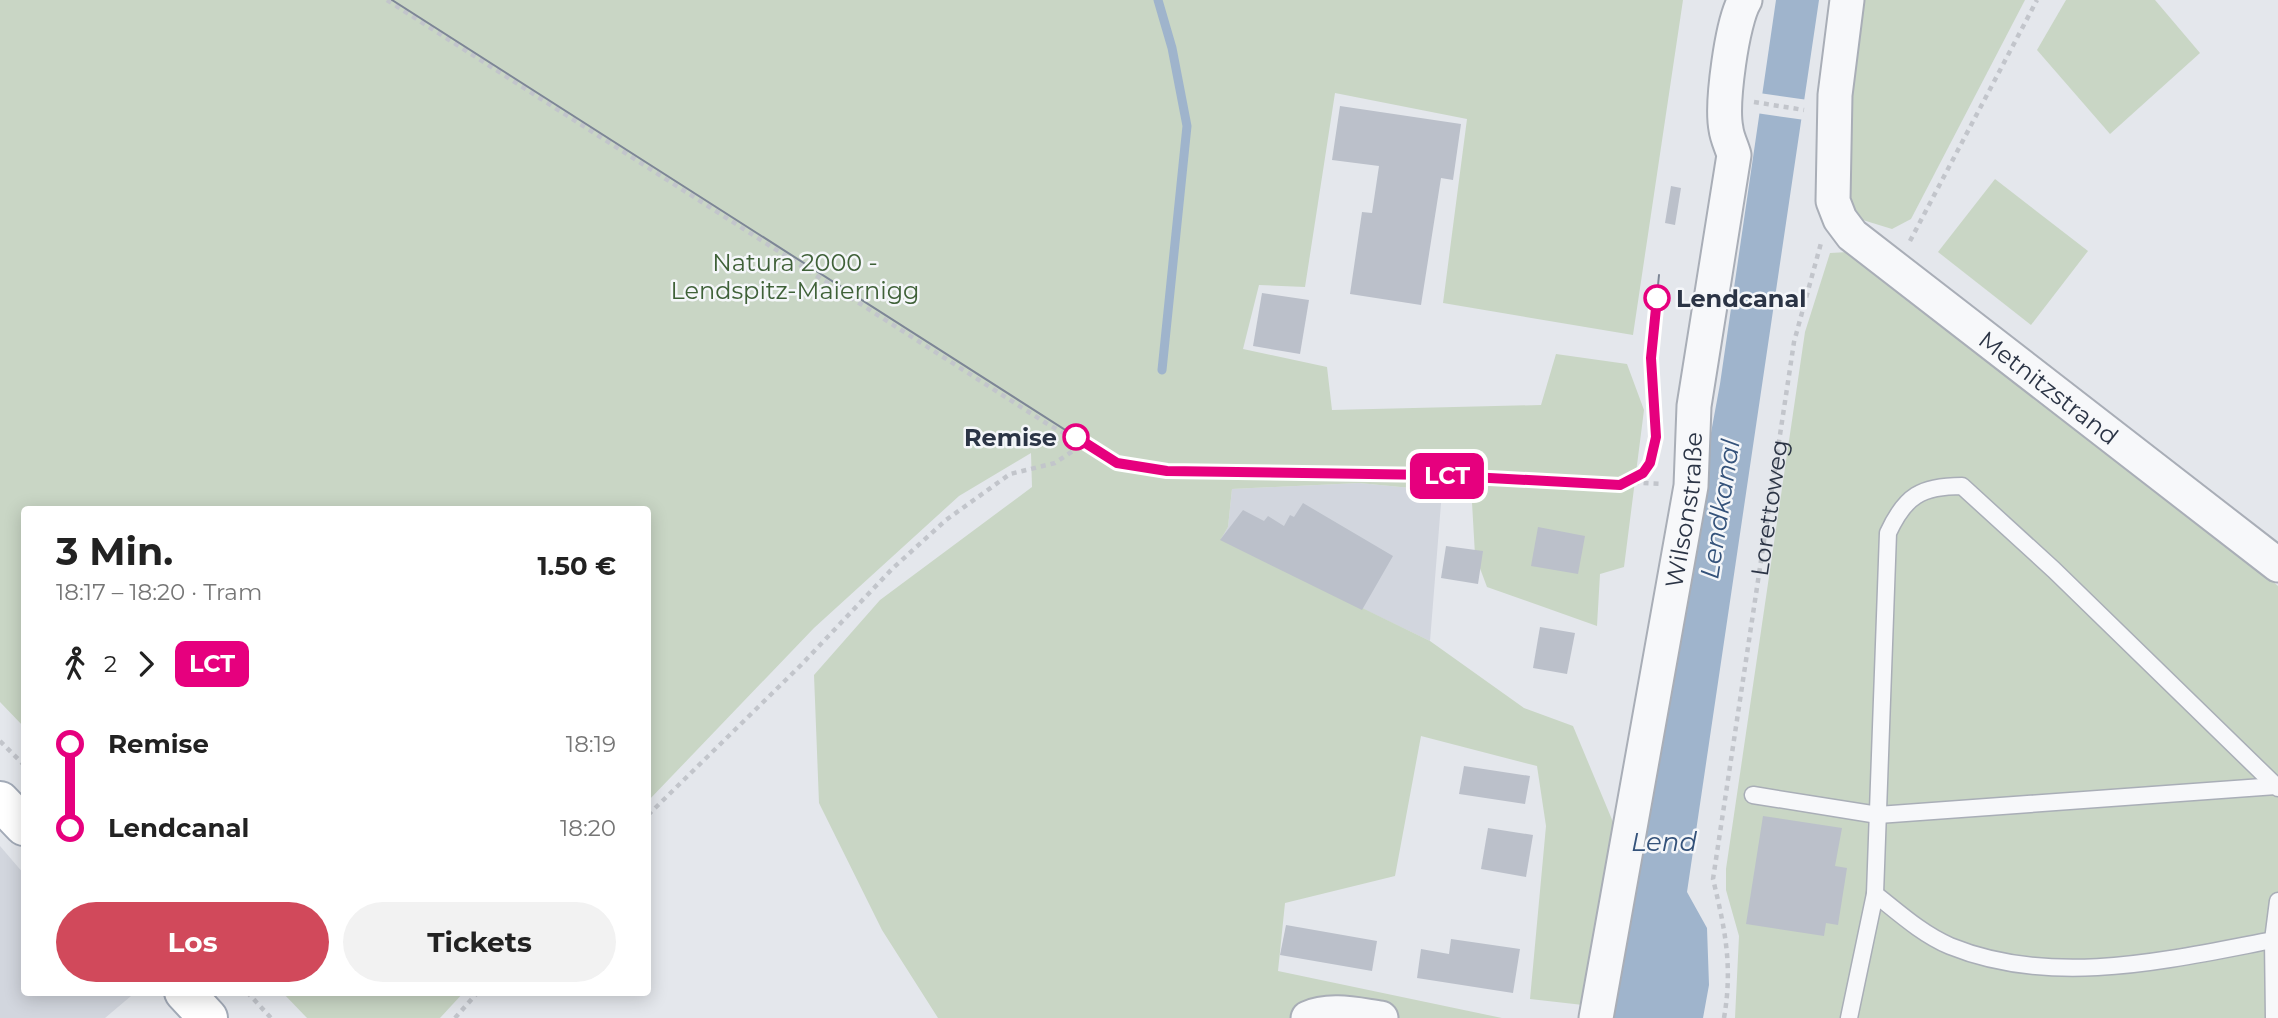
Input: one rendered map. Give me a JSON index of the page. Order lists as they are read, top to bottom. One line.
{"streets":{"street":["Metnitzstrand","Wilsonstraße"],"path":["Lorettoweg"]},"crossings":[["Metnitzstrand","Lorettoweg"]],"water":["Lendkanal","Lend"],"parks":["Natura 2000 - Lendspitz-Maiernigg"],"places":["Lendcanal","Remise"],"lines":["tram line LCT"],"page":{"on_map":"LCT","heading":["3 Min.","18:17 – 18:20 · Tram","1.50 €"],"legs":["2","LCT"],"list":[{"name":"Remise","value":"18:19"},{"name":"Lendcanal","value":"18:20"}],"buttons":["Los","Tickets"]}}
